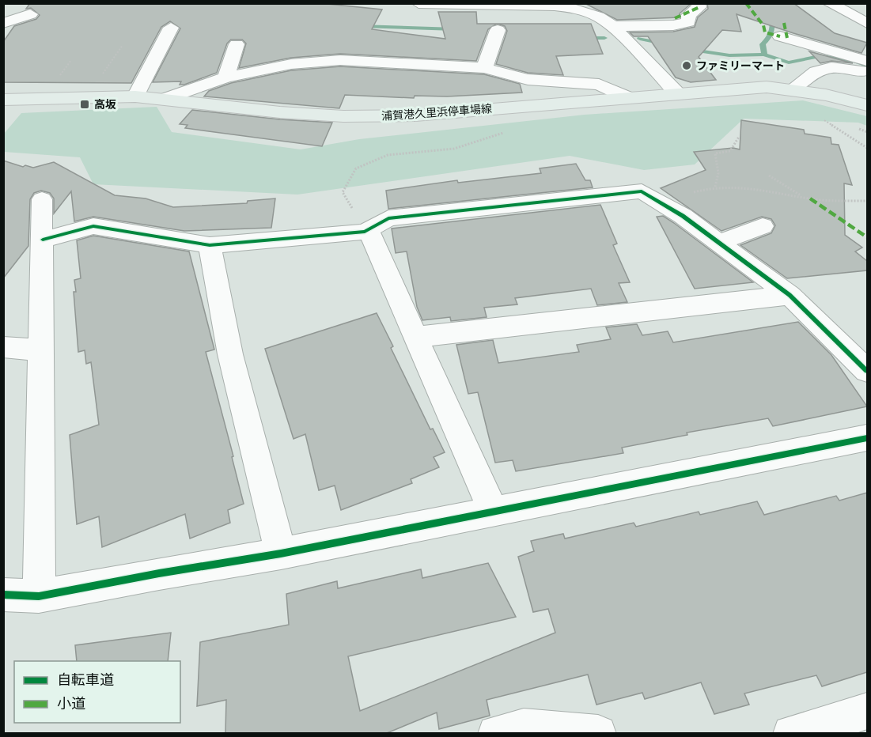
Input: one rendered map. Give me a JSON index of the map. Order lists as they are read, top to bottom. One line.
{"streets":{"main road":["浦賀港久里浜停車場線"]},"places":{"other":["ファミリーマート"],"transit":["高坂"]},"legend":["自転車道","小道"]}
